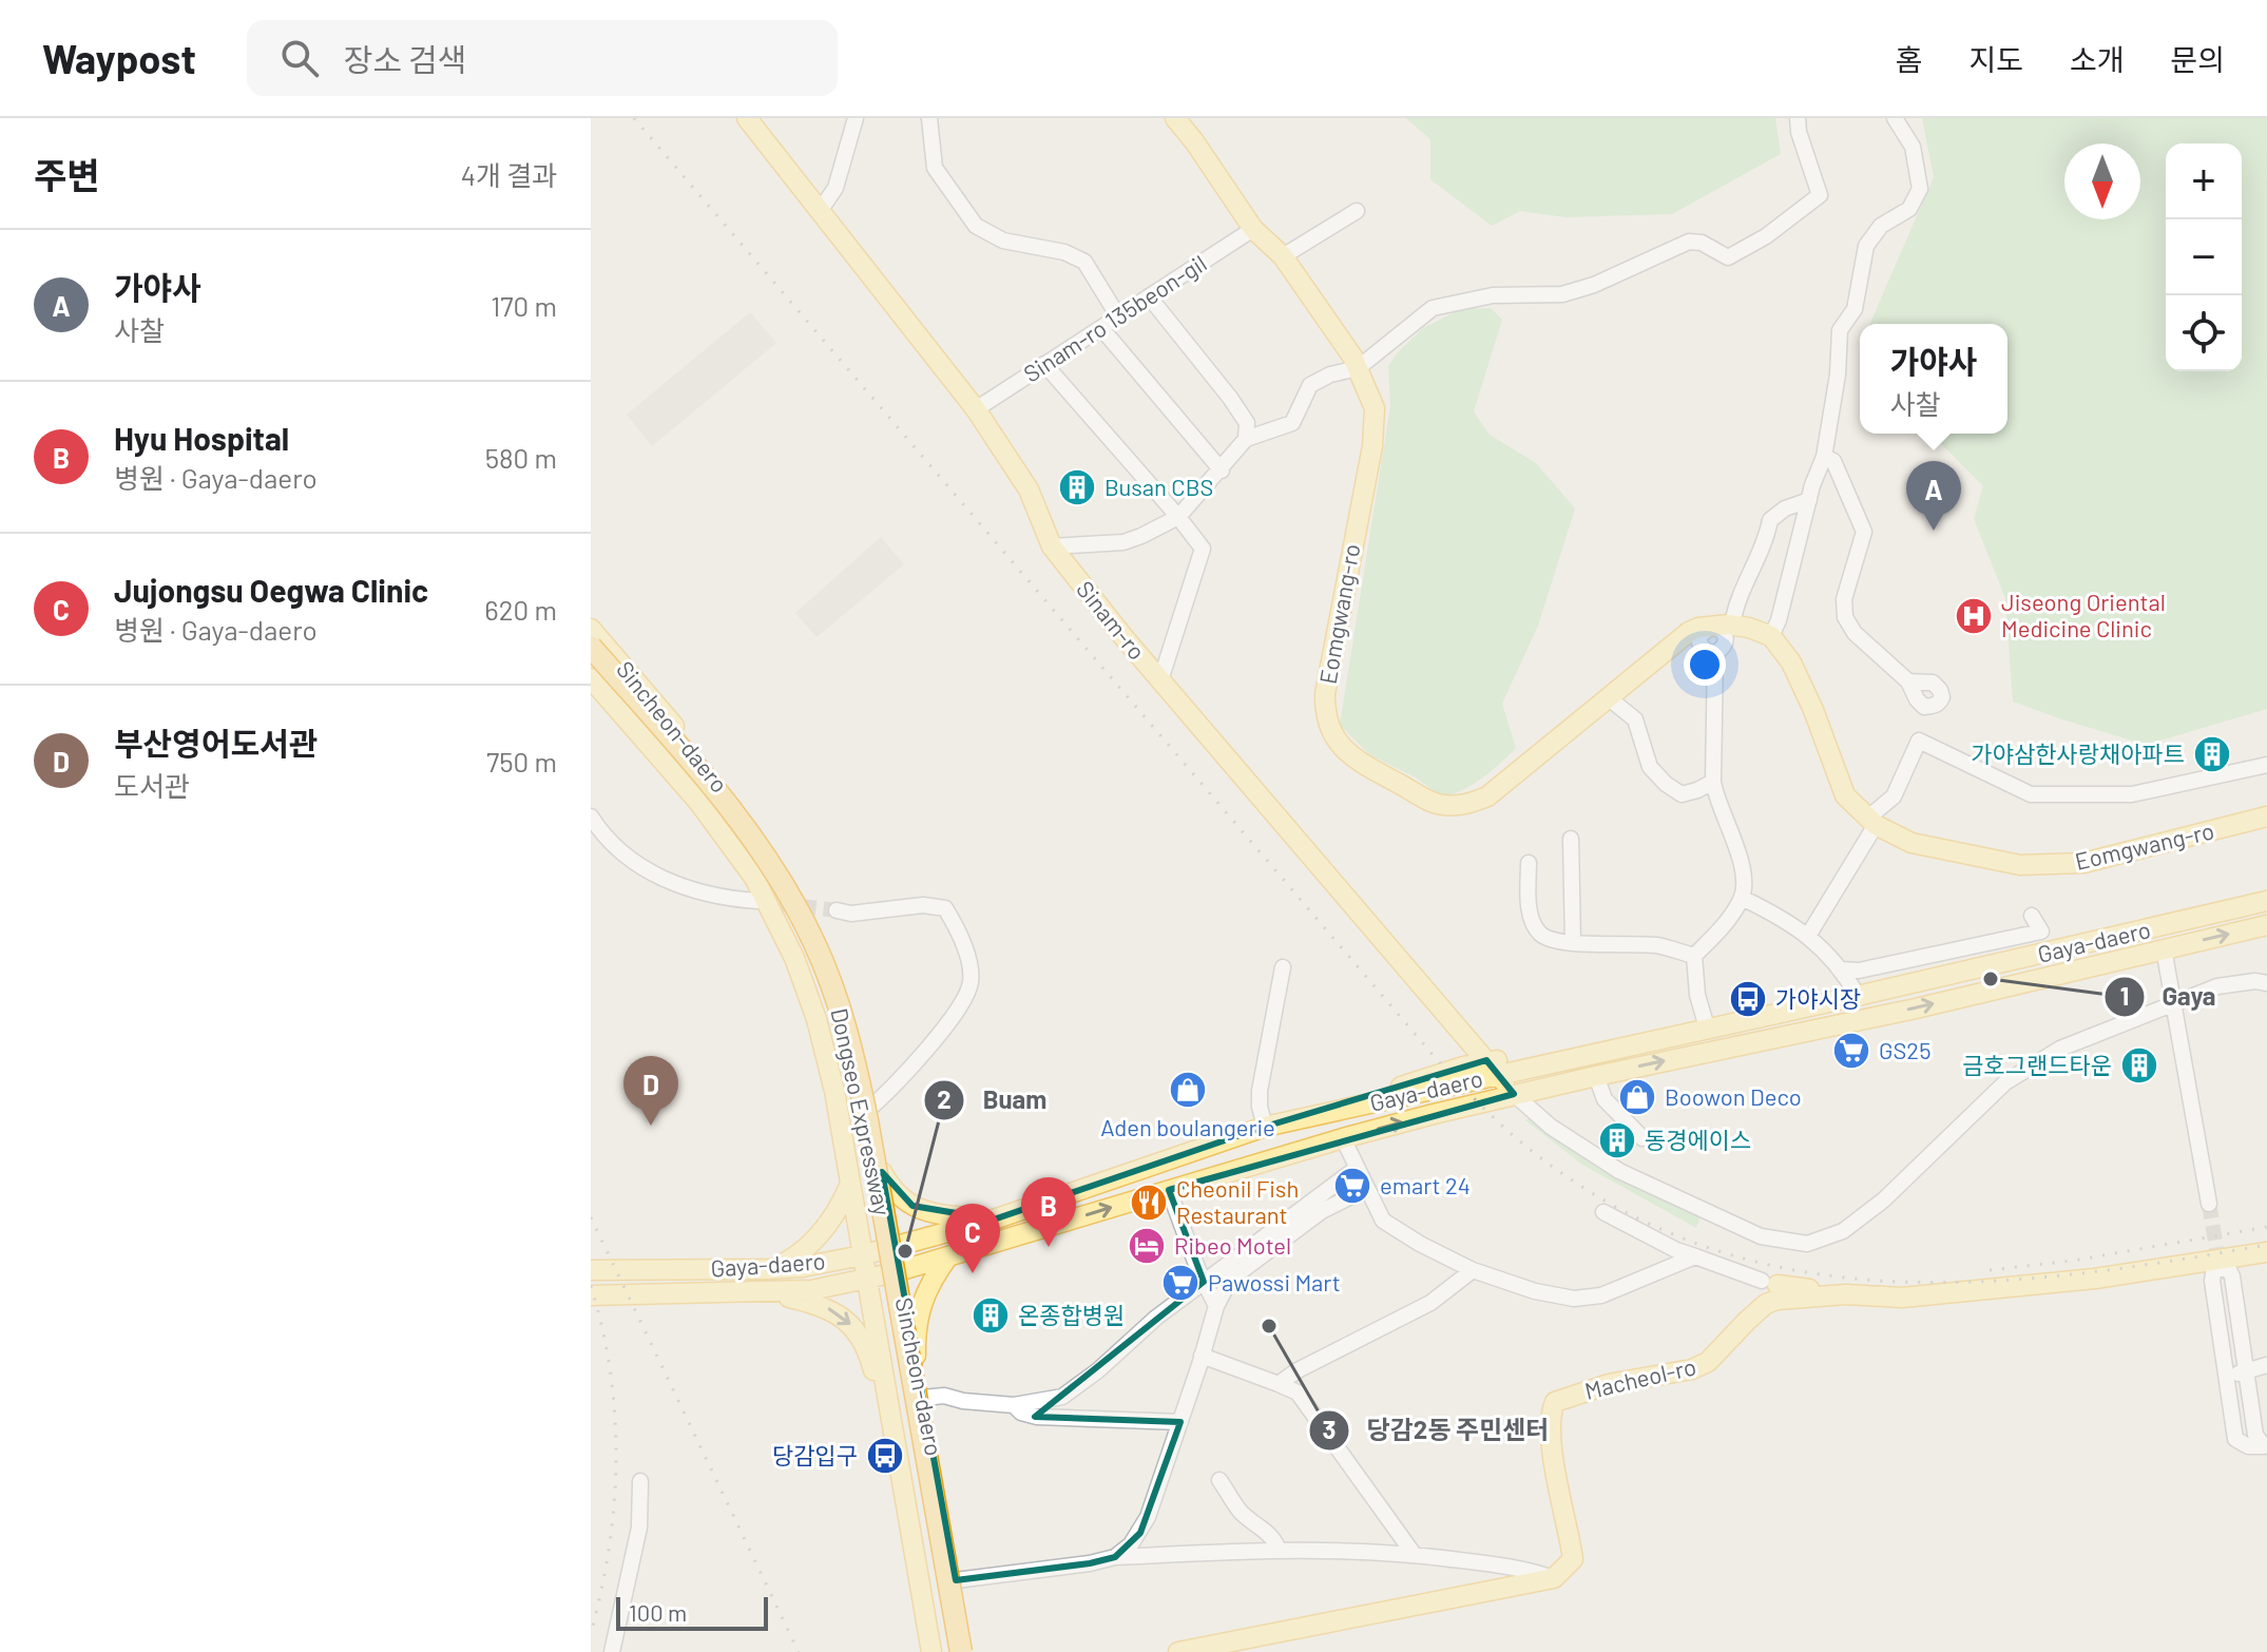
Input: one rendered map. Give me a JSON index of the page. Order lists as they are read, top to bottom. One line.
{"streets":{"highway":["Dongseo Expressway"],"main road":["Eomgwang-ro","Sinam-ro","Sincheon-daero","Gaya-daero","Macheol-ro"],"street":["Sinam-ro 135beon-gil"]},"crossings":[["Sinam-ro 135beon-gil","Eomgwang-ro"],["Sinam-ro 135beon-gil","Sinam-ro"],["Sinam-ro","Gaya-daero"],["Sincheon-daero","Gaya-daero"]],"places":{"building":["Busan CBS","가야삼한사랑채아파트","금호그랜드타운","동경에이스","온종합병원"],"hospital":["Jiseong Oriental Medicine Clinic"],"other":["Gaya","Buam","당감2동 주민센터"],"bus stop":["가야시장","당감입구"],"supermarket":["GS25","emart 24","Pawossi Mart"],"shop":["Aden boulangerie","Boowon Deco"],"restaurant":["Cheonil Fish Restaurant"],"hotel":["Ribeo Motel"]},"scale_bar":"100 m","north":"bottom","page":{"header":"Waypost","search":"장소 검색","nav":["홈","지도","소개","문의"],"heading":["주변","4개 결과"],"map_buttons":["+","−"],"list":[{"mark":"A","name":"가야사","note":"사찰","value":"170 m"},{"mark":"B","name":"Hyu Hospital","note":"병원 · Gaya-daero","value":"580 m"},{"mark":"C","name":"Jujongsu Oegwa Clinic","note":"병원 · Gaya-daero","value":"620 m"},{"mark":"D","name":"부산영어도서관","note":"도서관","value":"750 m"}],"popup":["가야사","사찰"],"pins":["A","D","B","C"],"scale":"100 m"}}
